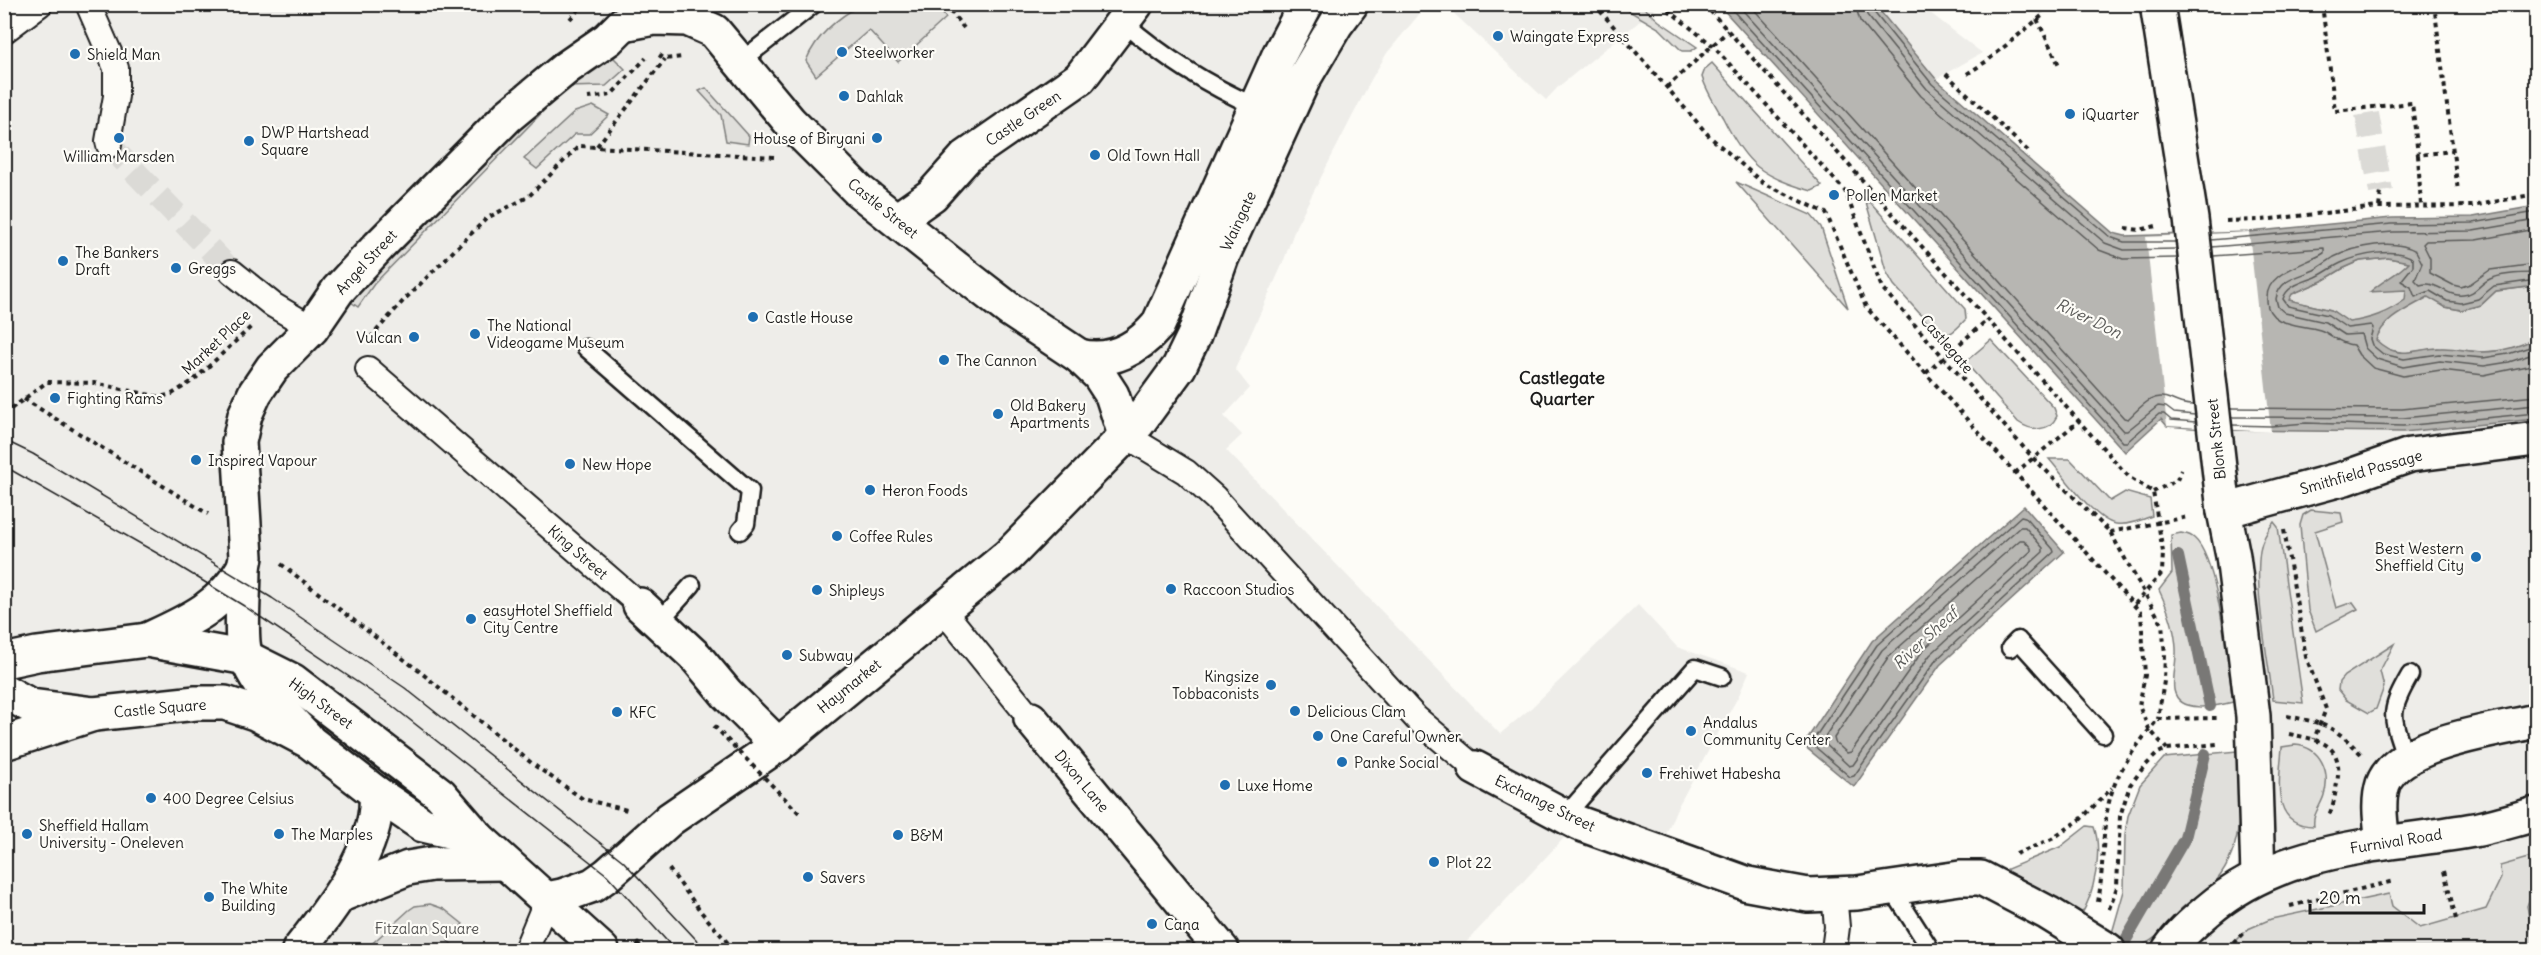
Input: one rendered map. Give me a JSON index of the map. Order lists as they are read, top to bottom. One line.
{"streets":{"street":["Castle Green","Castle Street","Waingate","Angel Street","Blonk Street","Smithfield Passage","King Street","Haymarket","High Street","Castle Square","Dixon Lane","Exchange Street","Furnival Road"],"path":["Market Place","Castlegate"]},"crossings":[["Castle Green","Castle Street"],["Castle Street","Waingate"],["Castle Street","Angel Street"],["Castle Street","Haymarket"],["Castle Street","Exchange Street"],["Waingate","Haymarket"],["Waingate","Exchange Street"],["Blonk Street","Smithfield Passage"],["Blonk Street","Furnival Road"],["King Street","Haymarket"],["Haymarket","High Street"],["Haymarket","Dixon Lane"],["Haymarket","Exchange Street"],["High Street","Castle Square"]],"districts":["Castlegate Quarter"],"water":["River Don","River Sheaf"],"parks":["Fitzalan Square"],"places":["Waingate Express","Steelworker","Shield Man","Dahlak","iQuarter","William Marsden","House of Biryani","DWP Hartshead Square","Old Town Hall","Pollen Market","The Bankers Draft","Greggs","Castle House","The National Videogame Museum","Vulcan","The Cannon","Fighting Rams","Old Bakery Apartments","Inspired Vapour","New Hope","Heron Foods","Coffee Rules","Best Western Sheffield City","Raccoon Studios","Shipleys","easyHotel Sheffield City Centre","Subway","Kingsize Tobbaconists","Delicious Clam","KFC","Andalus Community Center","One Careful Owner","Panke Social","Frehiwet Habesha","Luxe Home","400 Degree Celsius","Sheffield Hallam University - Oneleven","The Marples","B&M","Plot 22","Savers","The White Building","Cana"],"scale_bar":"20 m"}
